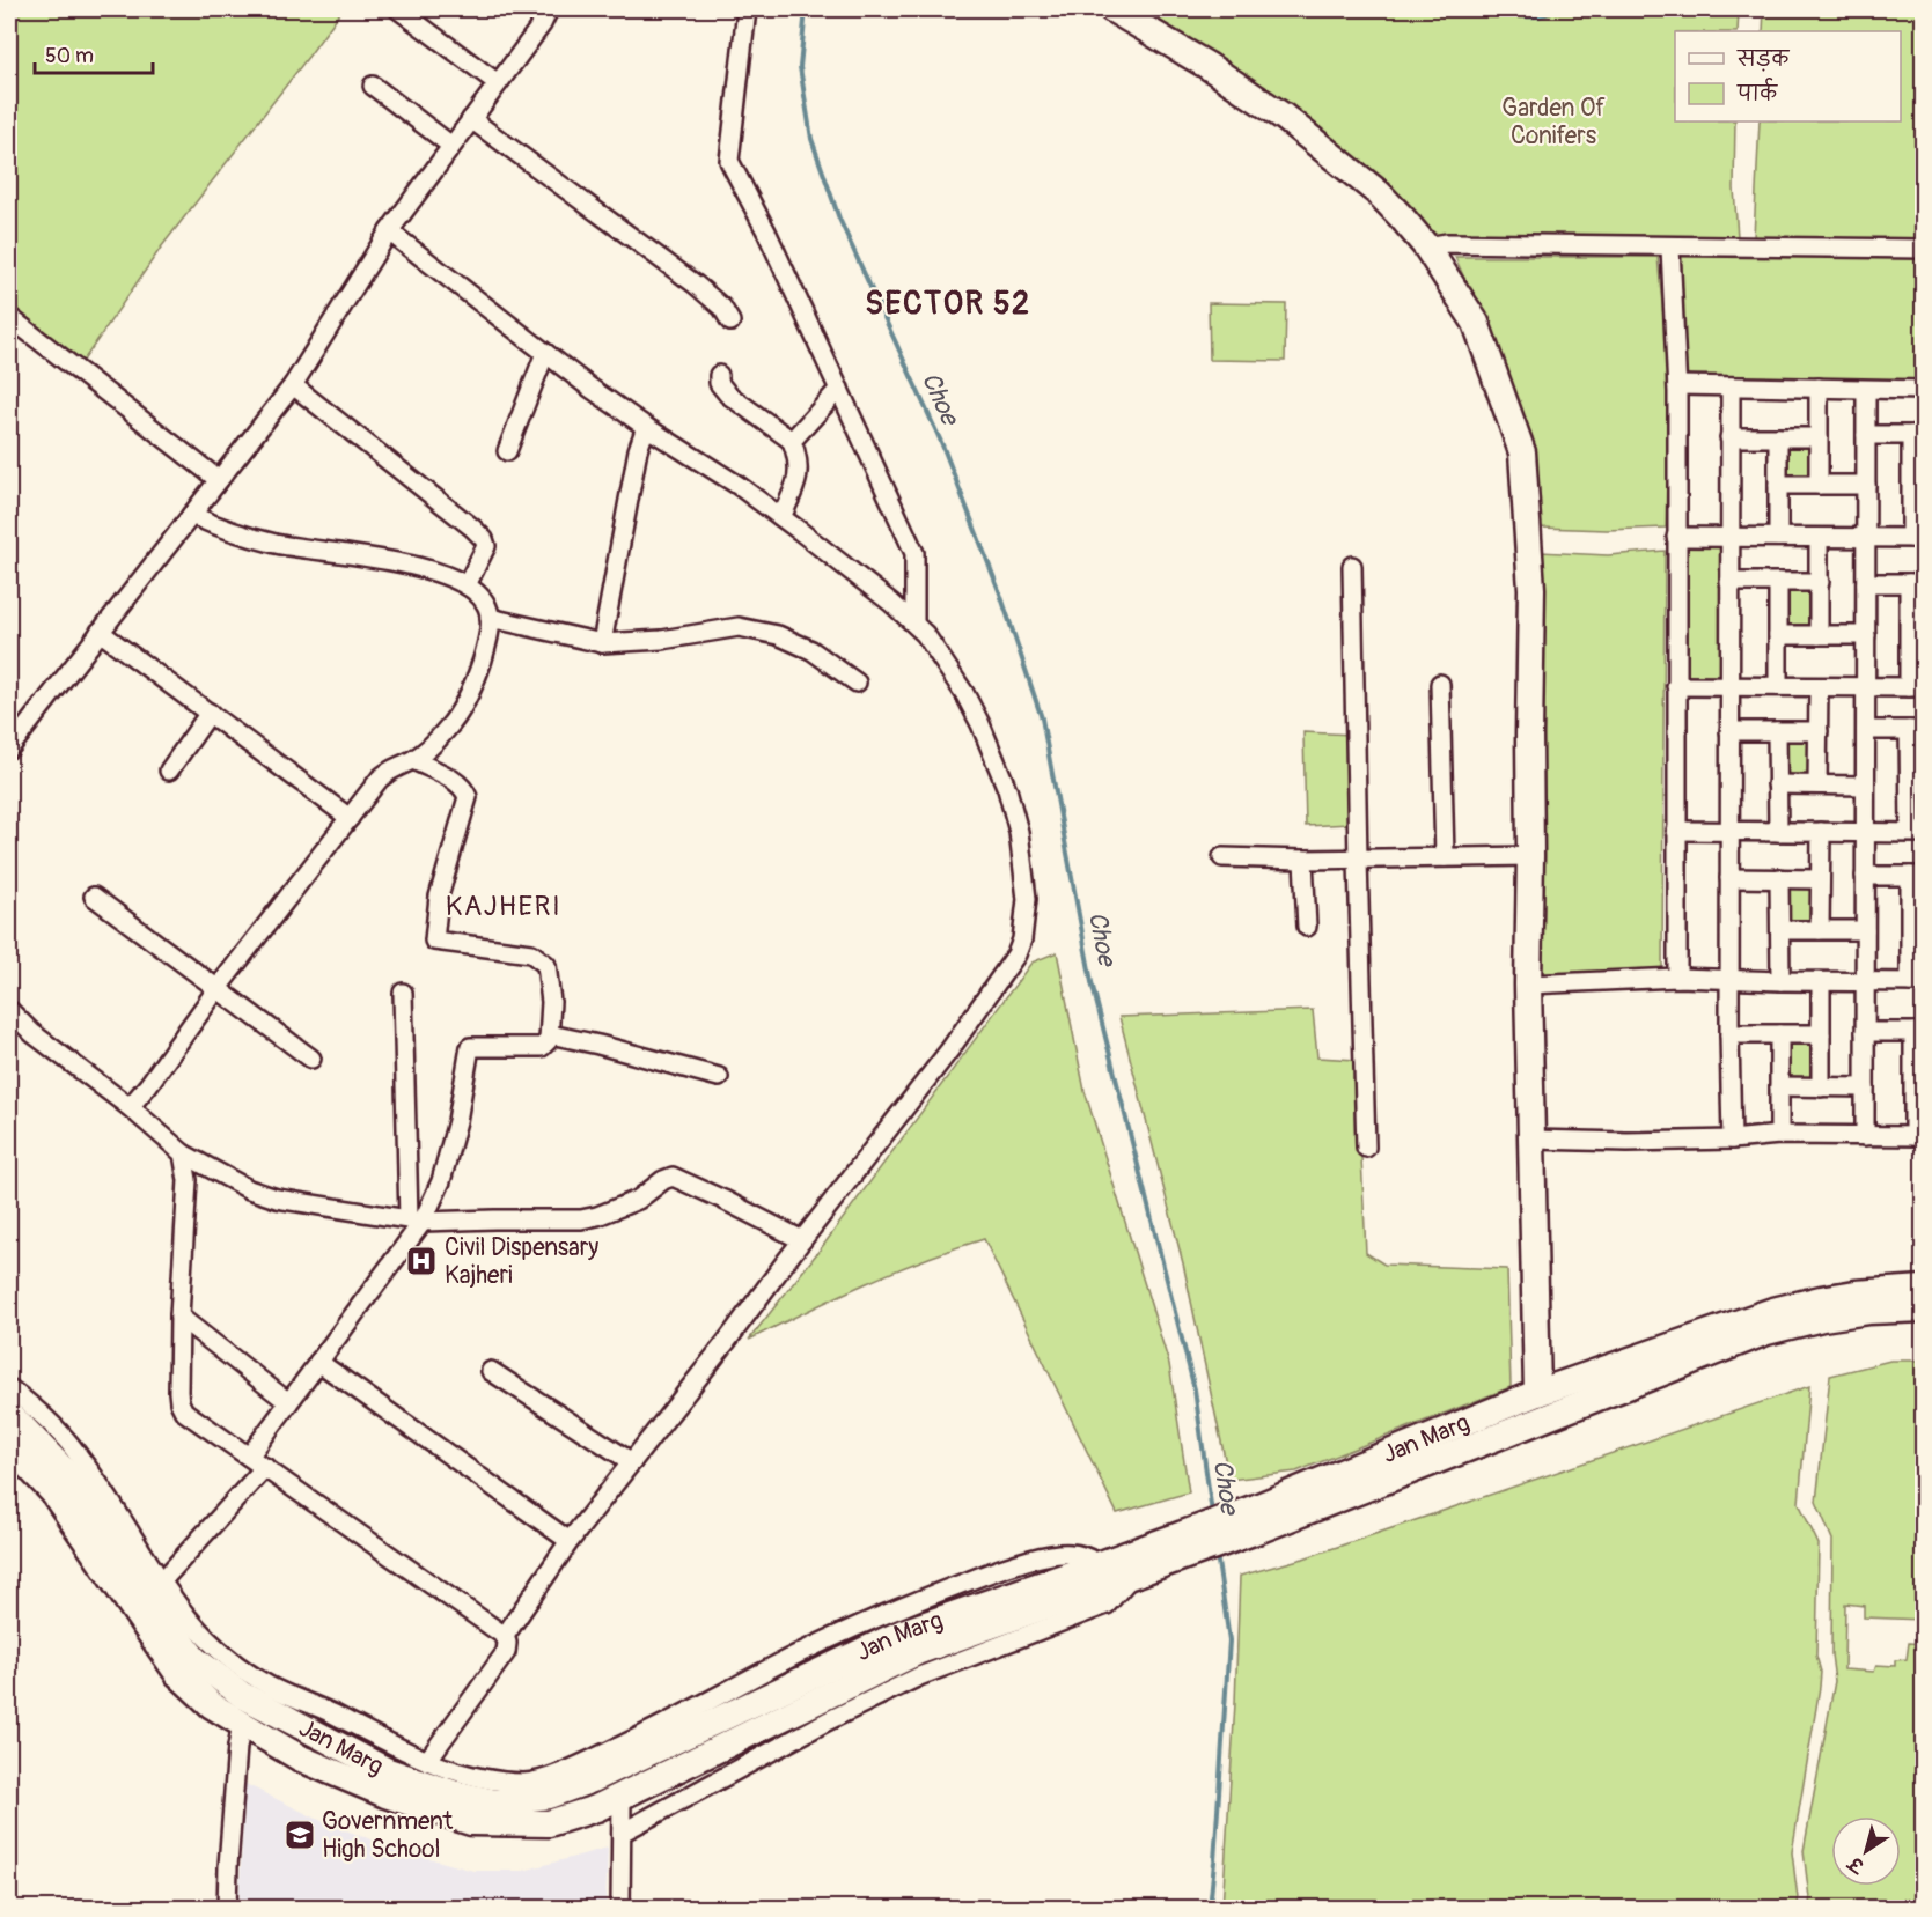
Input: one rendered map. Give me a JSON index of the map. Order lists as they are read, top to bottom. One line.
{"streets":{"main road":["Jan Marg"]},"districts":["SECTOR 52","KAJHERI"],"water":["Choe"],"parks":["Garden Of Conifers"],"places":{"hospital":["Civil Dispensary Kajheri"],"school or university":["Government High School"]},"legend":["सड़क","पार्क"],"scale_bar":"50 m","north":"bottom left"}
